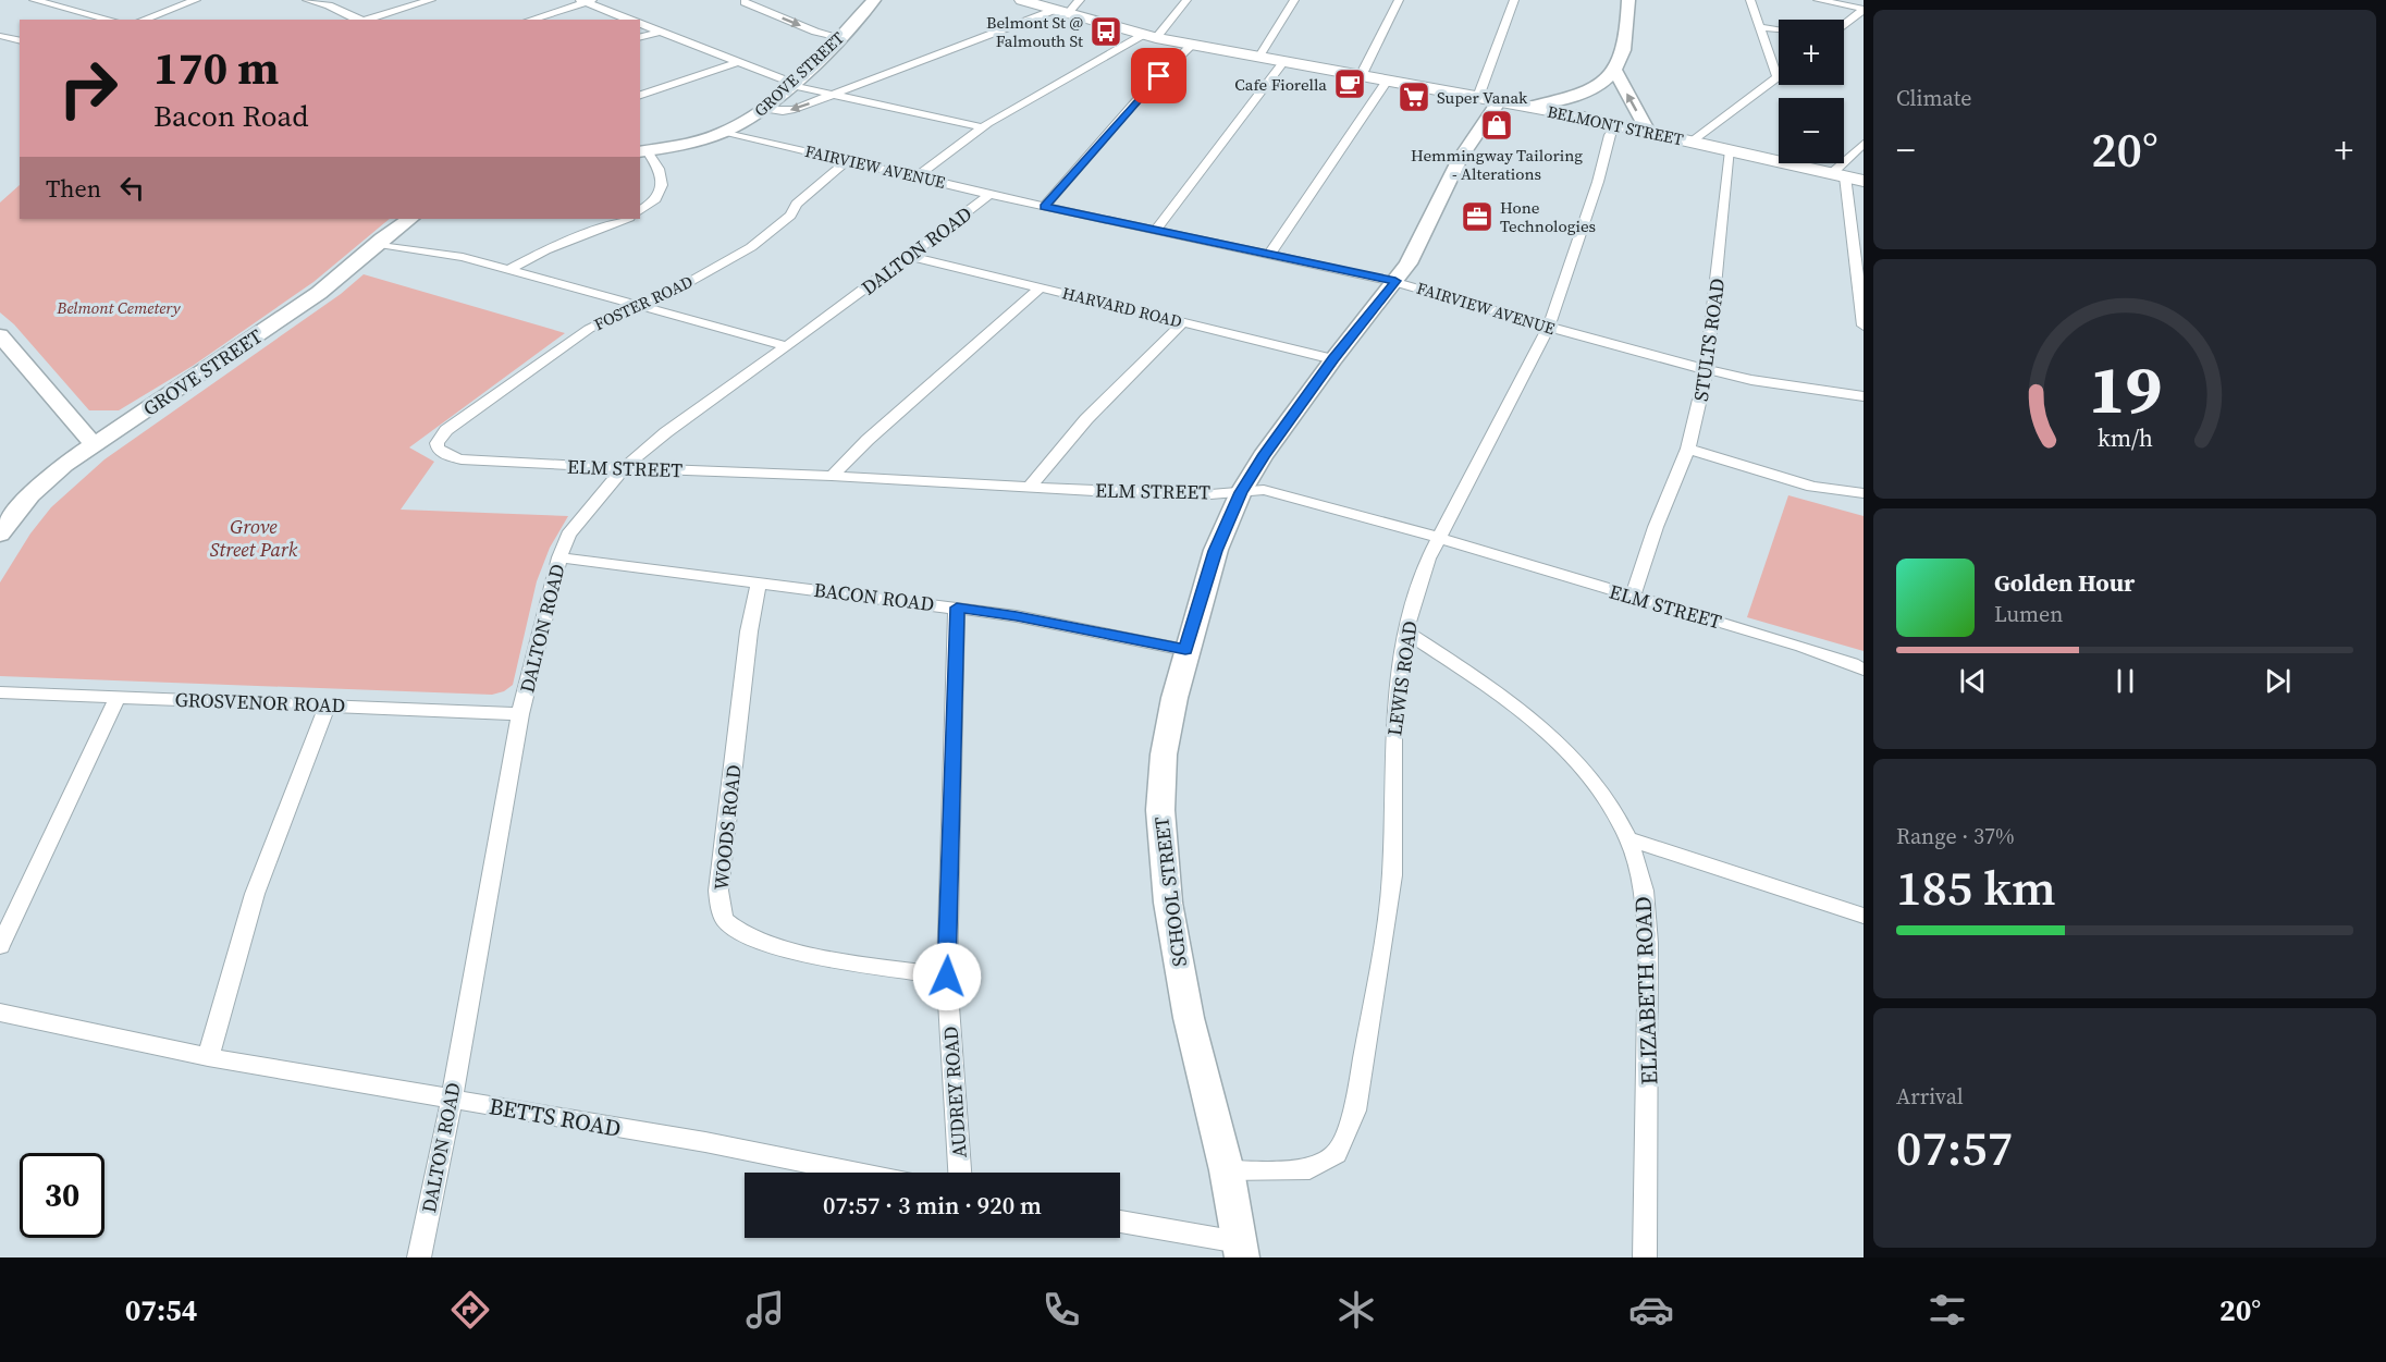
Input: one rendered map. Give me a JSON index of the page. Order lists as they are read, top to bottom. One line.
{"streets":{"main road":["BELMONT STREET"],"street":["GROVE STREET","FAIRVIEW AVENUE","DALTON ROAD","FOSTER ROAD","HARVARD ROAD","STULTS ROAD","ELM STREET","BACON ROAD","LEWIS ROAD","GROSVENOR ROAD","WOODS ROAD","SCHOOL STREET","ELIZABETH ROAD","AUDREY ROAD","BETTS ROAD"]},"crossings":[["GROVE STREET","FAIRVIEW AVENUE"],["BELMONT STREET","STULTS ROAD"],["BELMONT STREET","LEWIS ROAD"],["BELMONT STREET","SCHOOL STREET"],["FAIRVIEW AVENUE","DALTON ROAD"],["FAIRVIEW AVENUE","FOSTER ROAD"],["FAIRVIEW AVENUE","STULTS ROAD"],["FAIRVIEW AVENUE","LEWIS ROAD"],["FAIRVIEW AVENUE","SCHOOL STREET"],["DALTON ROAD","HARVARD ROAD"],["DALTON ROAD","ELM STREET"],["DALTON ROAD","BACON ROAD"],["DALTON ROAD","GROSVENOR ROAD"],["DALTON ROAD","BETTS ROAD"],["FOSTER ROAD","ELM STREET"],["HARVARD ROAD","SCHOOL STREET"],["STULTS ROAD","ELM STREET"],["ELM STREET","LEWIS ROAD"],["ELM STREET","SCHOOL STREET"],["BACON ROAD","WOODS ROAD"],["BACON ROAD","SCHOOL STREET"],["BACON ROAD","AUDREY ROAD"],["LEWIS ROAD","SCHOOL STREET"],["LEWIS ROAD","ELIZABETH ROAD"],["WOODS ROAD","AUDREY ROAD"]],"parks":["Belmont Cemetery","Grove Street Park"],"places":{"bus stop":["Belmont St @ Falmouth St"],"cafe":["Cafe Fiorella"],"supermarket":["Super Vanak"],"shop":["Hemmingway Tailoring - Alterations"],"office":["Hone Technologies"]},"page":{"tile":["Climate",["Range · 37%","185 km"],["Arrival","07:57"]],"map_buttons":["+","−"],"turn":["170 m","Bacon Road"],"heat":["−","20°","+"],"then":"Then","song":["Golden Hour","Lumen"],"limit":"30","trip":"07:57 · 3 min · 920 m","tabs":["07:54","20°"],"gauge":["19","km/h"]}}
